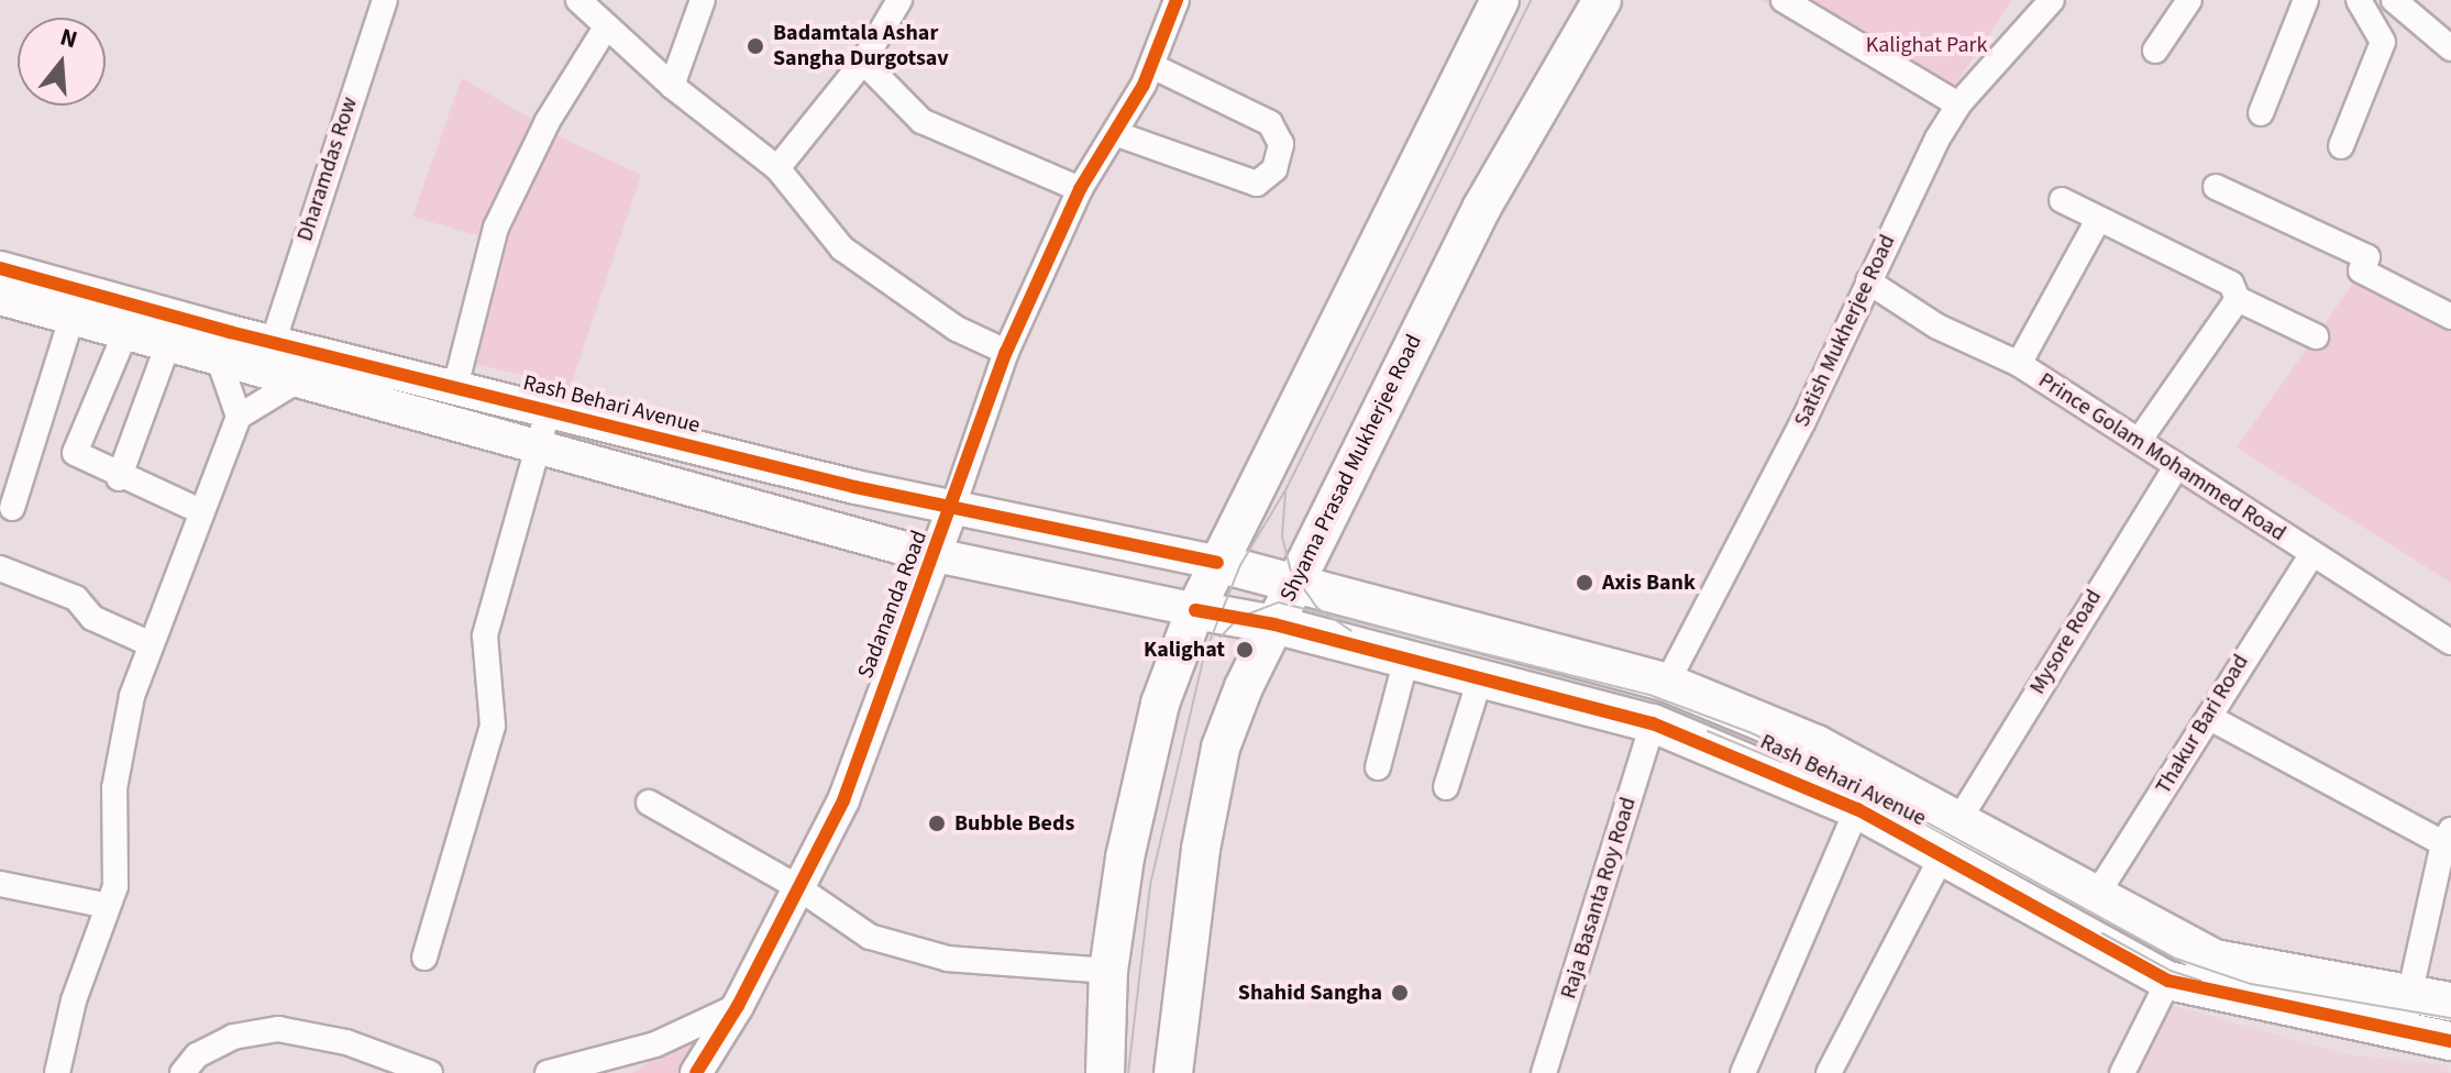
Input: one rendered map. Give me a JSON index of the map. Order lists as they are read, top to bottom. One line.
{"streets":{"main road":["Rash Behari Avenue","Shyama Prasad Mukherjee Road"],"street":["Dharamdas Row","Satish Mukherjee Road","Prince Golam Mohammed Road","Sadananda Road","Mysore Road","Thakur Bari Road","Raja Basanta Roy Road"]},"crossings":[["Dharamdas Row","Rash Behari Avenue"],["Satish Mukherjee Road","Rash Behari Avenue"],["Satish Mukherjee Road","Prince Golam Mohammed Road"],["Rash Behari Avenue","Shyama Prasad Mukherjee Road"],["Rash Behari Avenue","Sadananda Road"],["Rash Behari Avenue","Mysore Road"],["Rash Behari Avenue","Thakur Bari Road"],["Rash Behari Avenue","Raja Basanta Roy Road"],["Prince Golam Mohammed Road","Mysore Road"],["Prince Golam Mohammed Road","Thakur Bari Road"]],"parks":["Kalighat Park"],"places":["Badamtala Ashar Sangha Durgotsav","Axis Bank","Kalighat","Bubble Beds","Shahid Sangha"],"north":"top"}
